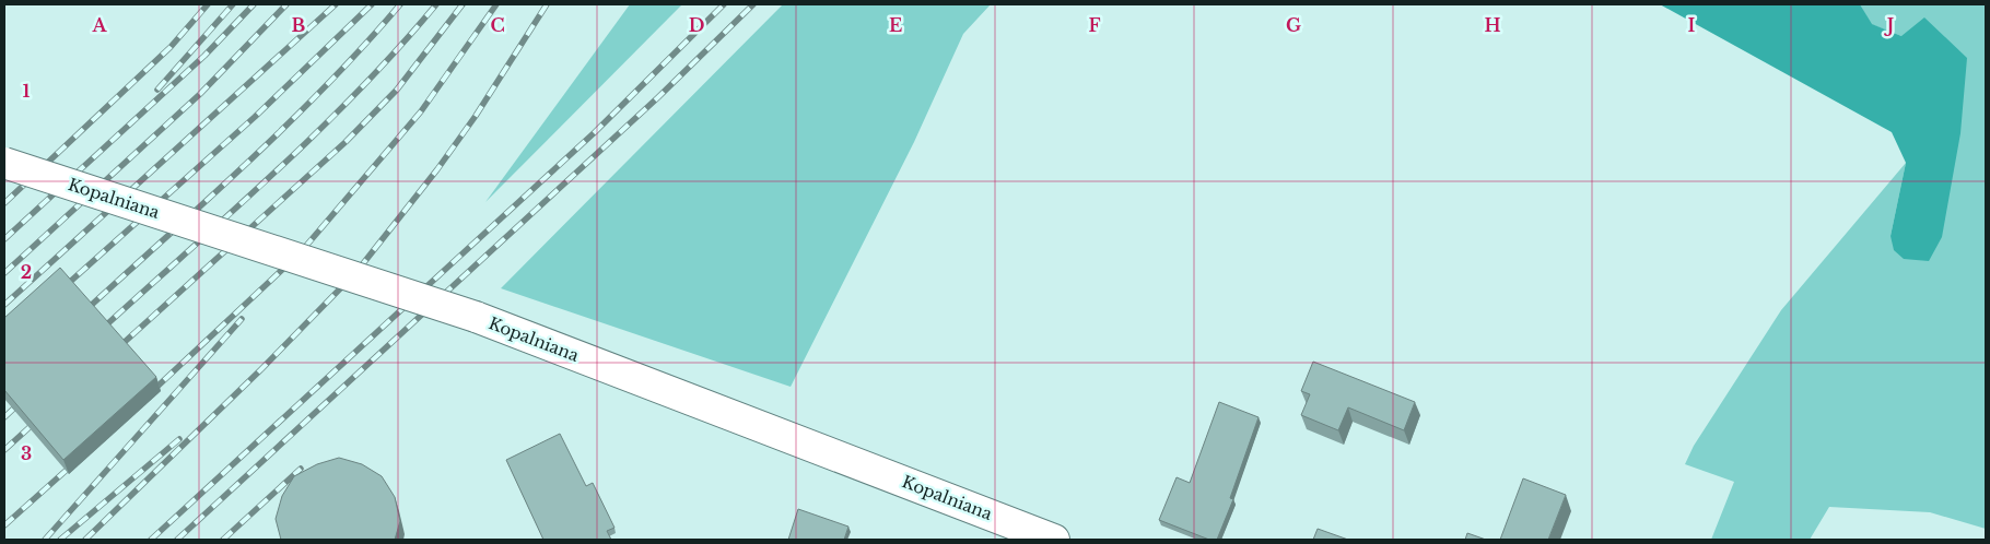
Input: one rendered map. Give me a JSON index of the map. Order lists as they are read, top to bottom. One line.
{"streets":{"street":["Kopalniana"]},"grid":{"columns":["A","B","C","D","E","F","G","H","I","J"],"rows":["1","2","3"]}}
